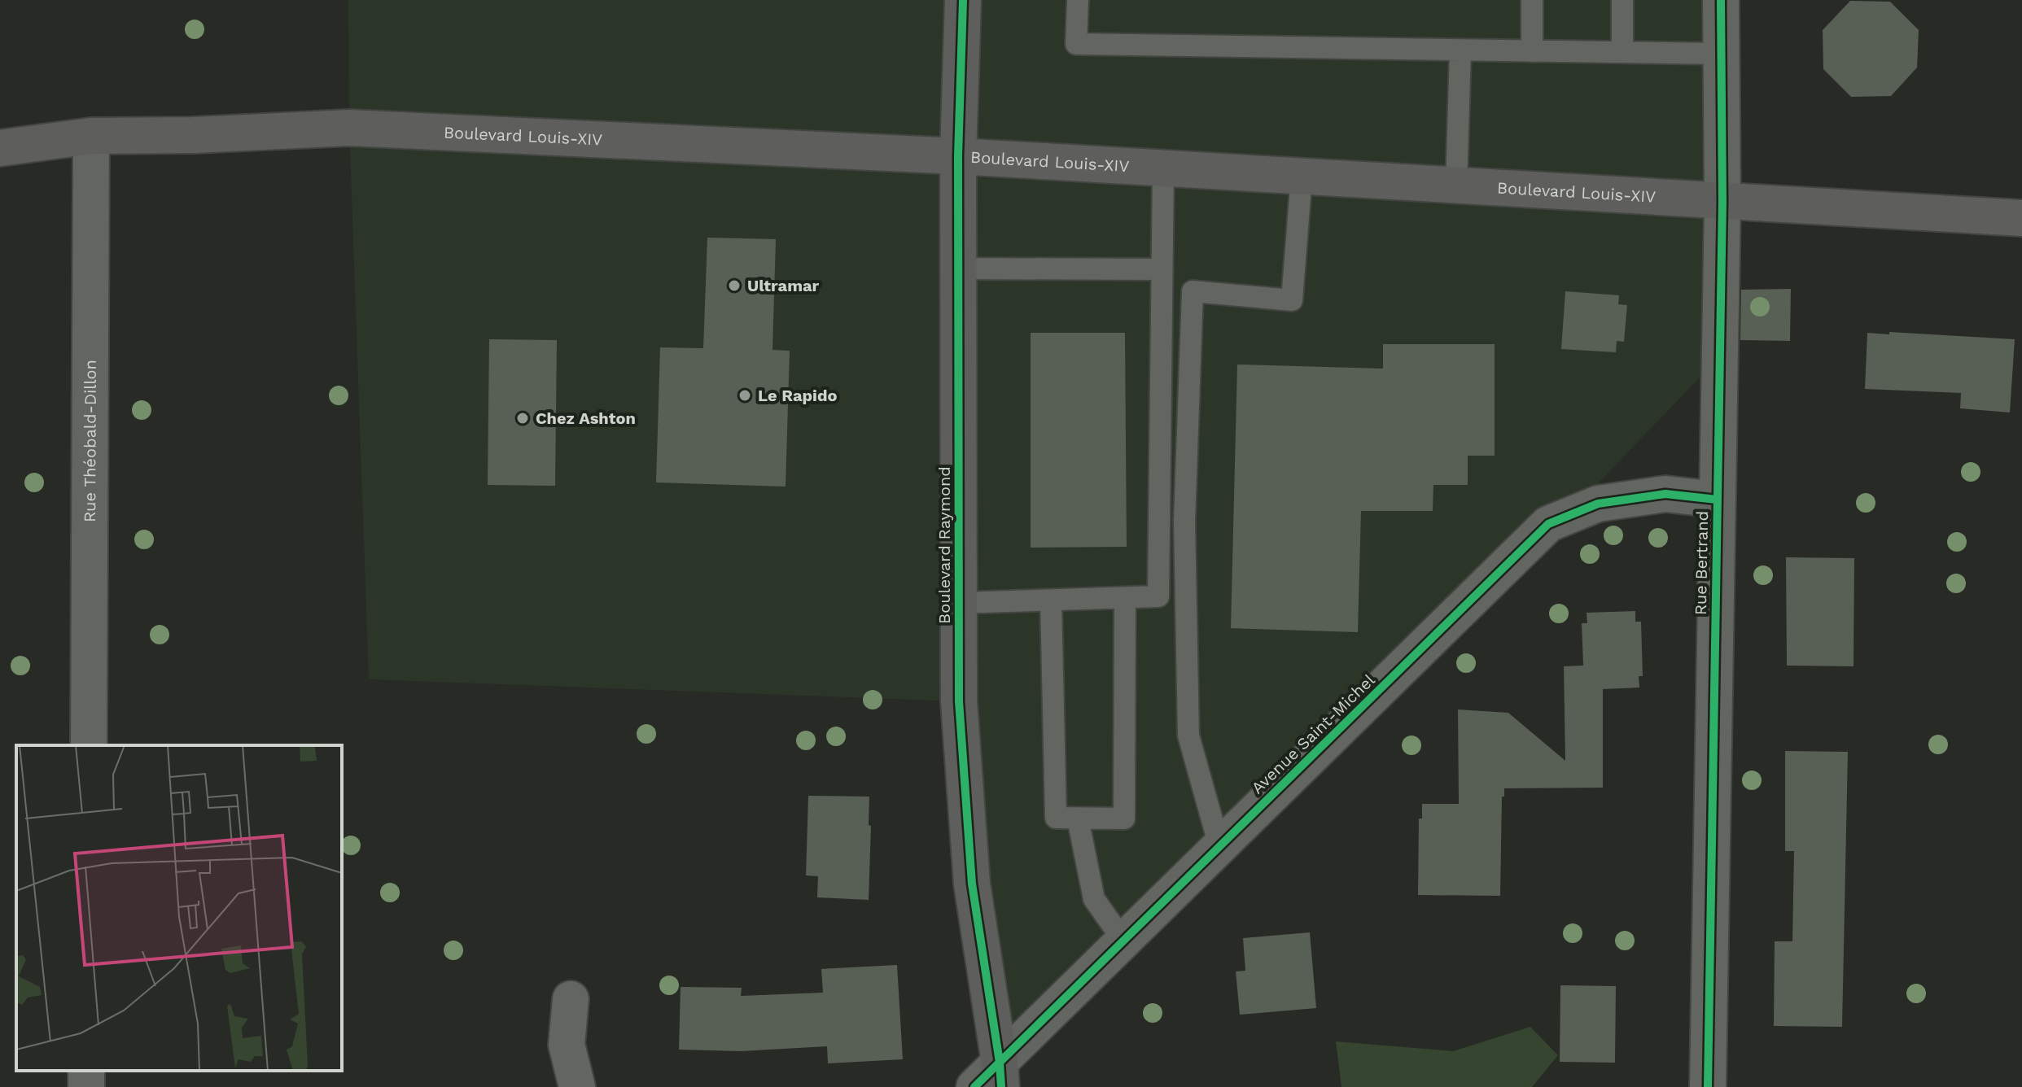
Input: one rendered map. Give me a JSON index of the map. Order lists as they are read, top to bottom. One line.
{"streets":{"main road":["Boulevard Louis-XIV","Boulevard Raymond"],"street":["Rue Théobald-Dillon","Rue Bertrand","Avenue Saint-Michel"]},"crossings":[["Boulevard Louis-XIV","Rue Théobald-Dillon"],["Boulevard Louis-XIV","Boulevard Raymond"],["Boulevard Louis-XIV","Rue Bertrand"],["Boulevard Raymond","Avenue Saint-Michel"],["Rue Bertrand","Avenue Saint-Michel"]],"places":["Ultramar","Le Rapido","Chez Ashton"]}
